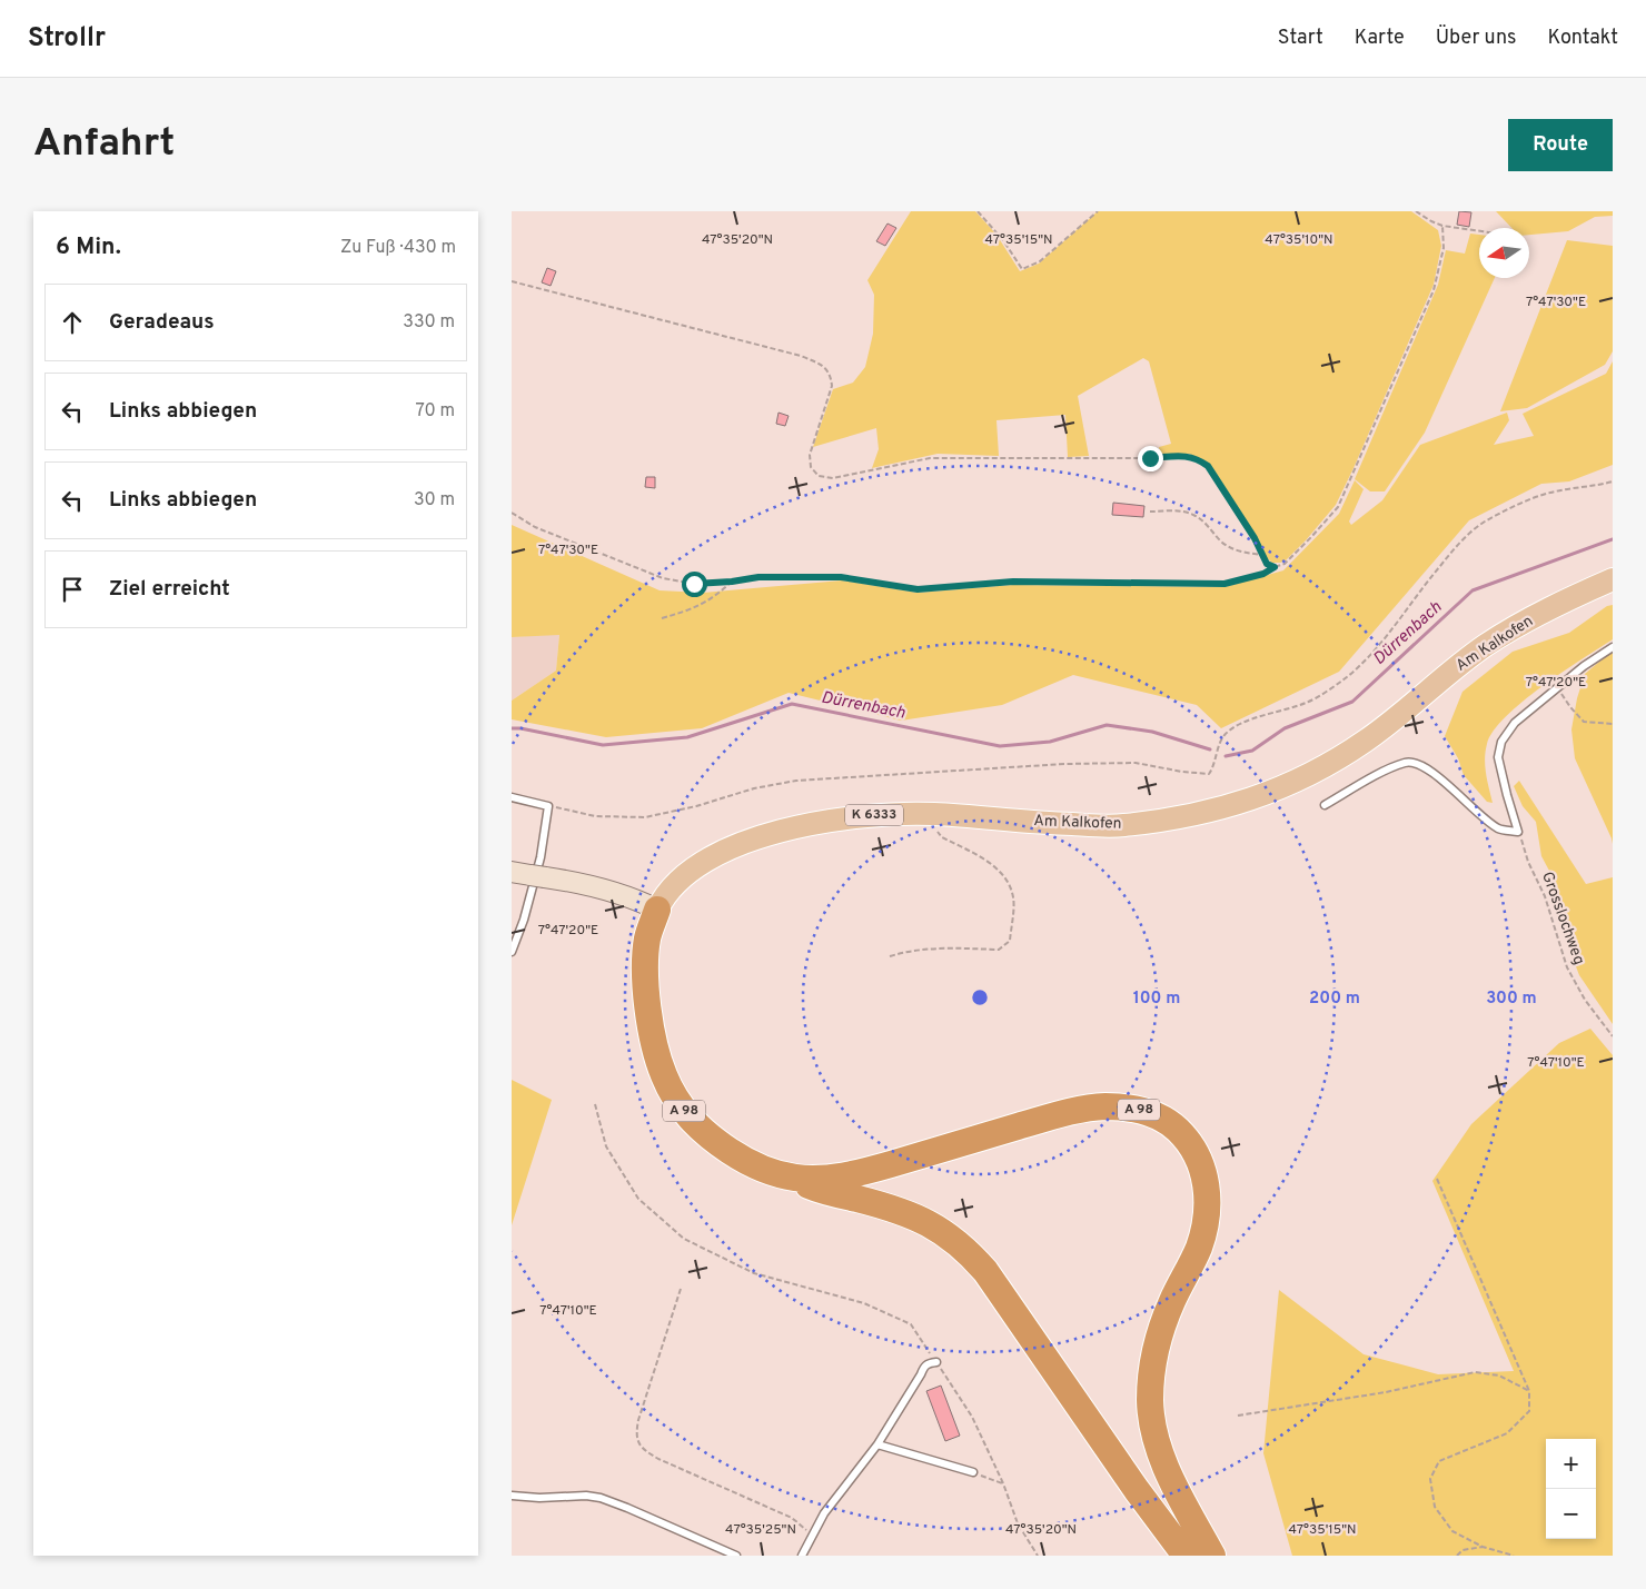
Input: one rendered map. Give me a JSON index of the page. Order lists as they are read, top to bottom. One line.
{"streets":{"highway":["A 98"],"main road":["Am Kalkofen","K 6333"],"path":["Grosslochweg"]},"crossings":[["Am Kalkofen","A 98"]],"water":["Dürrenbach"],"north":"left","page":{"header":"Strollr","nav":["Start","Karte","Über uns","Kontakt"],"buttons":"Route","title":"Anfahrt","heading":["6 Min.","Zu Fuß · 430 m"],"list":[["Geradeaus","330 m"],["Links abbiegen","70 m"],["Links abbiegen","30 m"],"Ziel erreicht"],"map_buttons":["+","−"]},"coordinates":["47°35'20\"N","47°35'15\"N","47°35'10\"N","7°47'30\"E","7°47'20\"E","7°47'10\"E","47°35'25\"N"],"rings":["100 m","200 m","300 m"]}
